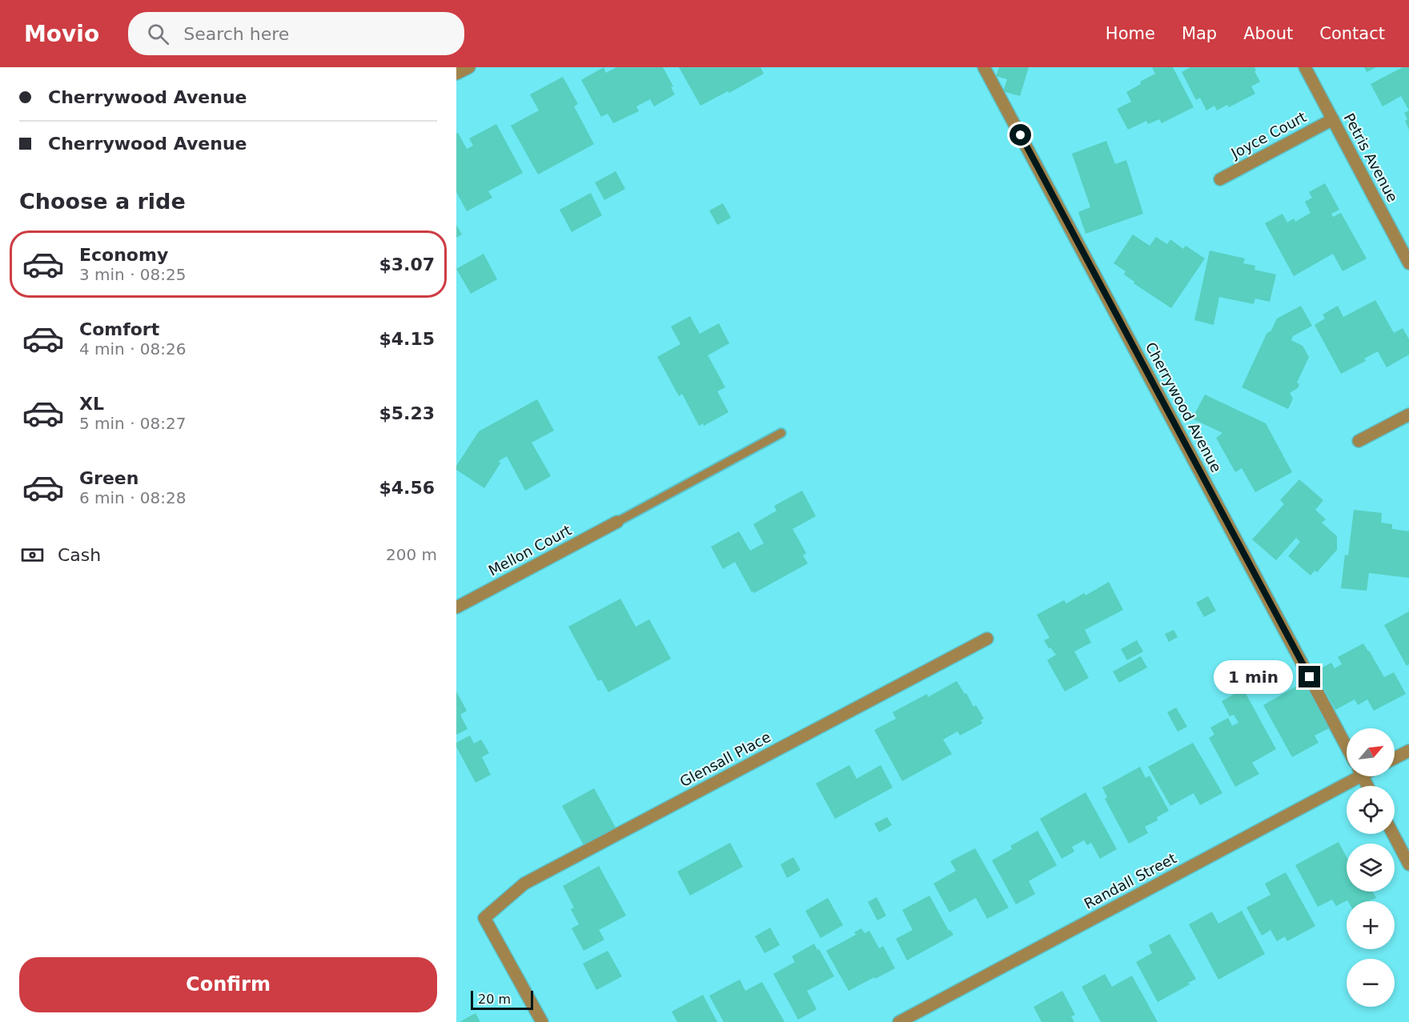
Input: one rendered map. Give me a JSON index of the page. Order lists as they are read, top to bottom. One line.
{"streets":{"street":["Joyce Court","Petris Avenue","Cherrywood Avenue","Mellon Court","Glensall Place","Randall Street"]},"crossings":[["Joyce Court","Petris Avenue"]],"scale_bar":"20 m","north":"top right","page":{"header":"Movio","search":"Search here","nav":["Home","Map","About","Contact"],"banner":["Cherrywood Avenue","Cherrywood Avenue"],"heading":"Choose a ride","list":[{"name":"Economy","note":"3 min · 08:25","value":"$3.07"},{"name":"Comfort","note":"4 min · 08:26","value":"$4.15"},{"name":"XL","note":"5 min · 08:27","value":"$5.23"},{"name":"Green","note":"6 min · 08:28","value":"$4.56"}],"pay":["Cash","200 m"],"bubble":"1 min","map_buttons":["+","−"],"buttons":"Confirm","scale":"20 m"}}
